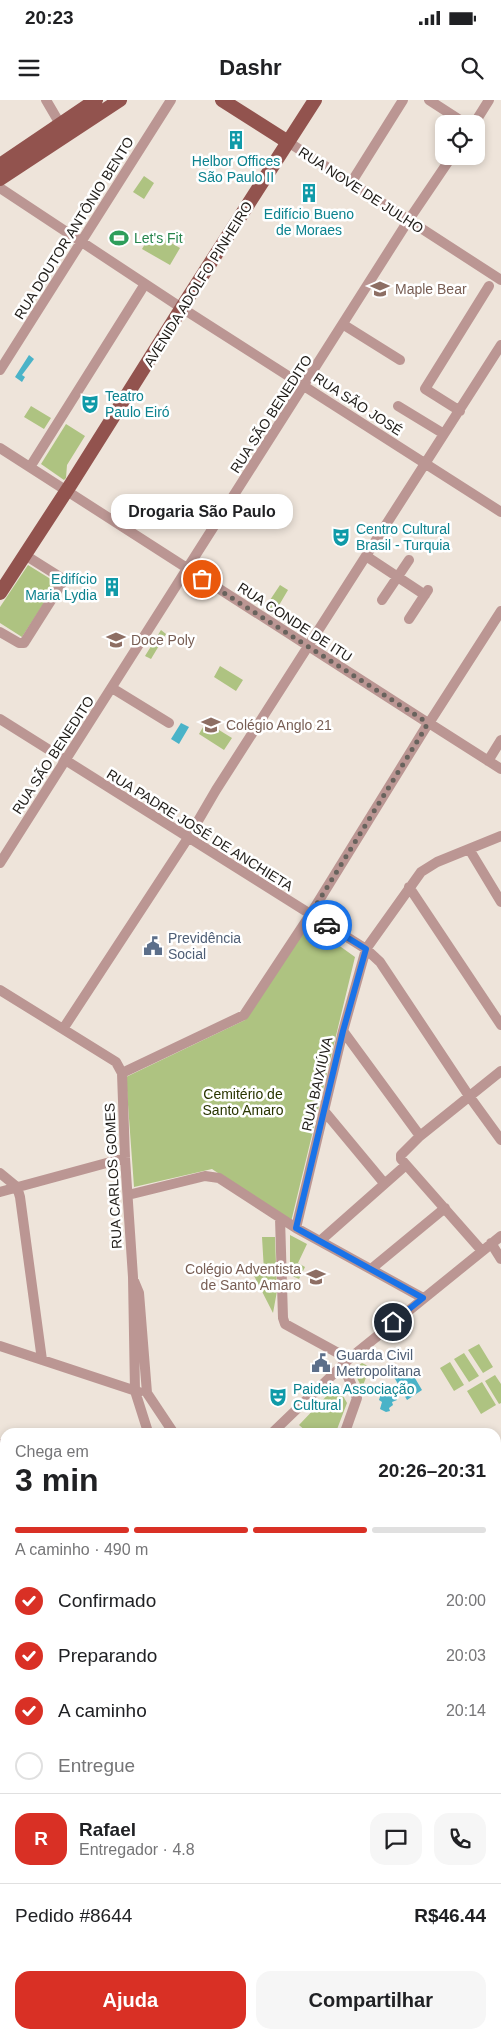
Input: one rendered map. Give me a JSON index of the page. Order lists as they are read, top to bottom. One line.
{"streets":{"main road":["RUA NOVE DE JULHO","AVENIDA ADOLFO PINHEIRO"],"street":["RUA DOUTOR ANTÔNIO BENTO","RUA SÃO JOSÉ","RUA SÃO BENEDITO","RUA CONDE DE ITU","RUA PADRE JOSÉ DE ANCHIETA","RUA BAIXIÚVA","RUA CARLOS GOMES"]},"crossings":[["RUA NOVE DE JULHO","AVENIDA ADOLFO PINHEIRO"],["RUA NOVE DE JULHO","RUA SÃO BENEDITO"],["RUA DOUTOR ANTÔNIO BENTO","RUA SÃO JOSÉ"],["AVENIDA ADOLFO PINHEIRO","RUA SÃO JOSÉ"],["AVENIDA ADOLFO PINHEIRO","RUA CONDE DE ITU"],["RUA SÃO JOSÉ","RUA SÃO BENEDITO"],["RUA SÃO BENEDITO","RUA CONDE DE ITU"],["RUA SÃO BENEDITO","RUA PADRE JOSÉ DE ANCHIETA"],["RUA PADRE JOSÉ DE ANCHIETA","RUA BAIXIÚVA"]],"parks":["Cemitério de Santo Amaro"],"places":{"building":["Helbor Offices São Paulo II","Edifício Bueno de Moraes","Edifício Maria Lydia"],"sports":["Let's Fit"],"school or university":["Maple Bear","Doce Poly","Colégio Anglo 21","Colégio Adventista de Santo Amaro"],"theatre":["Teatro Paulo Eiró","Centro Cultural Brasil - Turquia","Paideia Associação Cultural"],"other":["Drogaria São Paulo"],"public building":["Previdência Social","Guarda Civil Metropolitana"]},"page":{"status":"20:23","header":"Dashr","bubble":"Drogaria São Paulo","heading":["3 min","Chega em","20:26–20:31"],"panel":["Rafael","Entregador · 4.8","Pedido #8644","R$46.44"],"bar":"A caminho · 490 m","list":[["Confirmado","20:00"],["Preparando","20:03"],["A caminho","20:14"],"Entregue"],"round":"R","buttons":["Ajuda","Compartilhar"]}}
